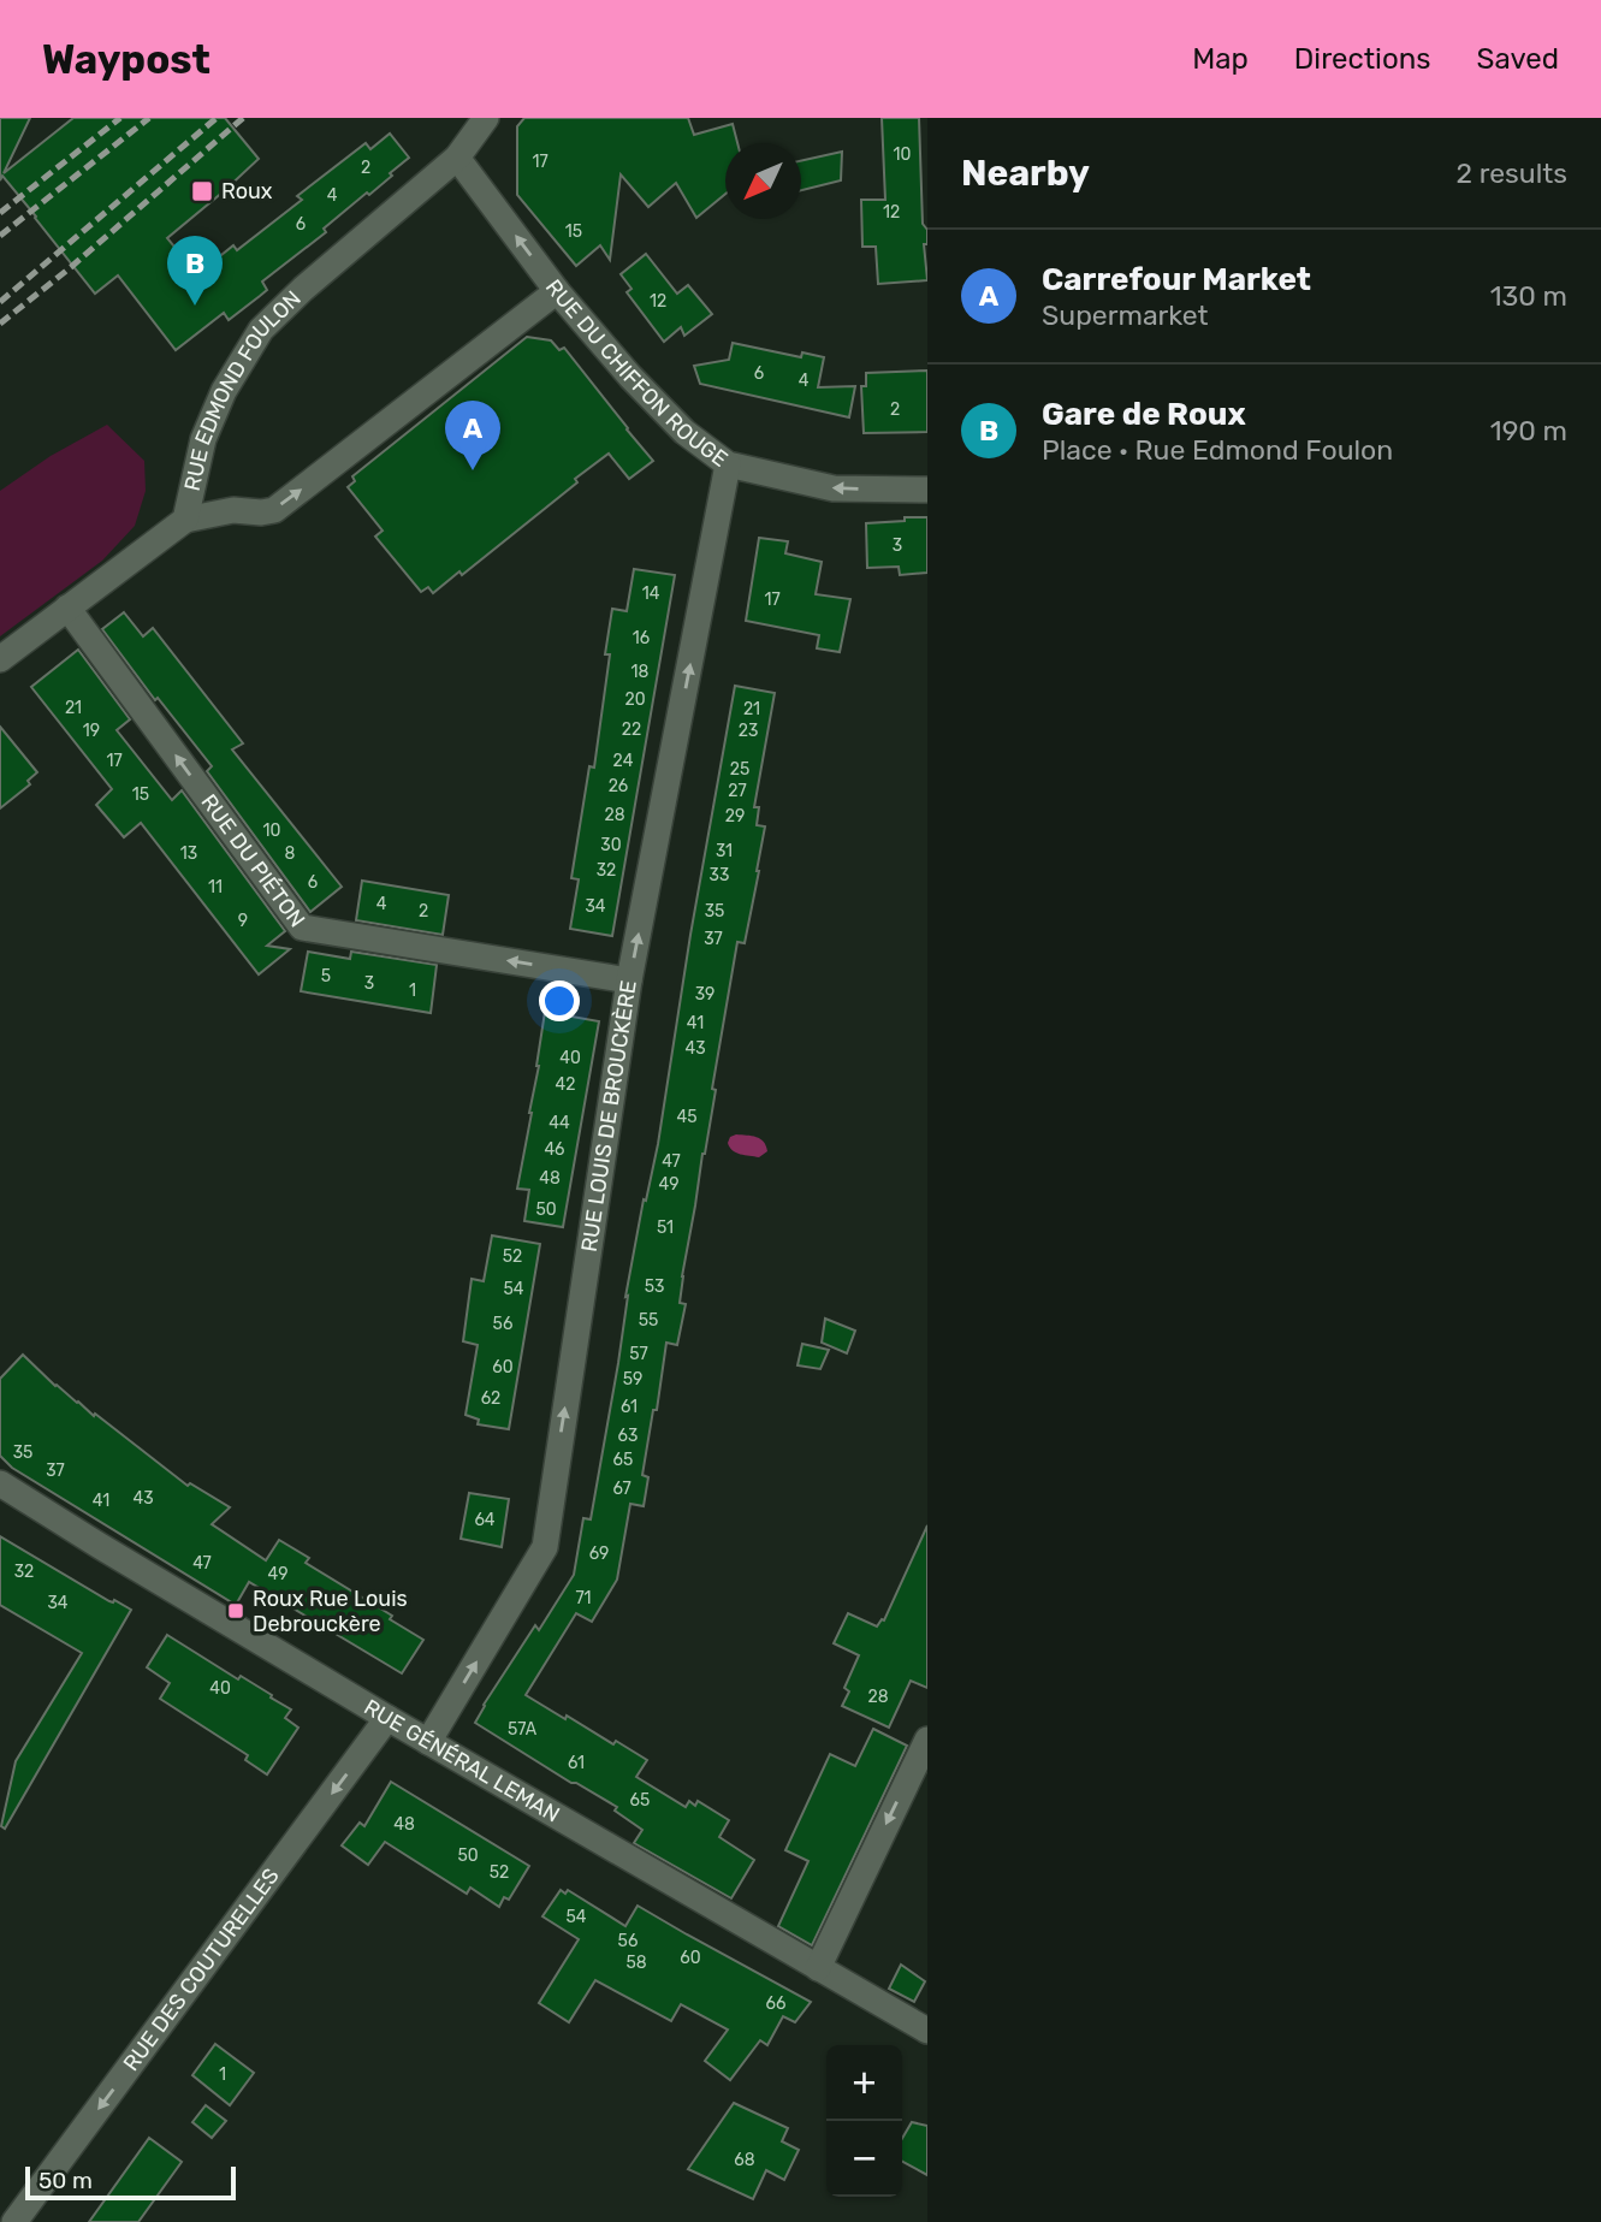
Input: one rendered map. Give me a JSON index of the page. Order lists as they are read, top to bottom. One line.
{"streets":{"street":["RUE DU CHIFFON ROUGE","RUE EDMOND FOULON","RUE DU PIÉTON","RUE LOUIS DE BROUCKÈRE","RUE GÉNÉRAL LEMAN","RUE DES COUTURELLES"]},"crossings":[["RUE DU CHIFFON ROUGE","RUE EDMOND FOULON"],["RUE DU CHIFFON ROUGE","RUE LOUIS DE BROUCKÈRE"],["RUE EDMOND FOULON","RUE DU PIÉTON"],["RUE DU PIÉTON","RUE LOUIS DE BROUCKÈRE"],["RUE LOUIS DE BROUCKÈRE","RUE GÉNÉRAL LEMAN"],["RUE GÉNÉRAL LEMAN","RUE DES COUTURELLES"]],"one_way":["RUE DU CHIFFON ROUGE","RUE DU PIÉTON","RUE LOUIS DE BROUCKÈRE","RUE DES COUTURELLES"],"places":{"transit":["Roux","Roux Rue Louis Debrouckère"]},"house_numbers":["10","17","2","4","12","6","15","12","6","4","2","3","14","17","16","18","20","21","21","22","19","23","17","24","25","26","27","15","28","29","10","30","31","13","8","32","33","6","11","4","34","2","35","9","37","5","3","1","39","41","43","40","42","45","44","46","47","48","49","50","51","52","53","54","55","56","57","60","59","62","61","63","35","65","37","67","43","41","64","69","47","32","49","71","34","40","28","57A","61","65","48","50","52","54","56","60","58","66","1","68"],"scale_bar":"50 m","north":"bottom left","page":{"header":"Waypost","nav":["Map","Directions","Saved"],"heading":["Nearby","2 results"],"list":[{"mark":"A","name":"Carrefour Market","note":"Supermarket","value":"130 m"},{"mark":"B","name":"Gare de Roux","note":"Place · Rue Edmond Foulon","value":"190 m"}],"pins":["B","A"],"map_buttons":["+","−"],"scale":"50 m"}}
